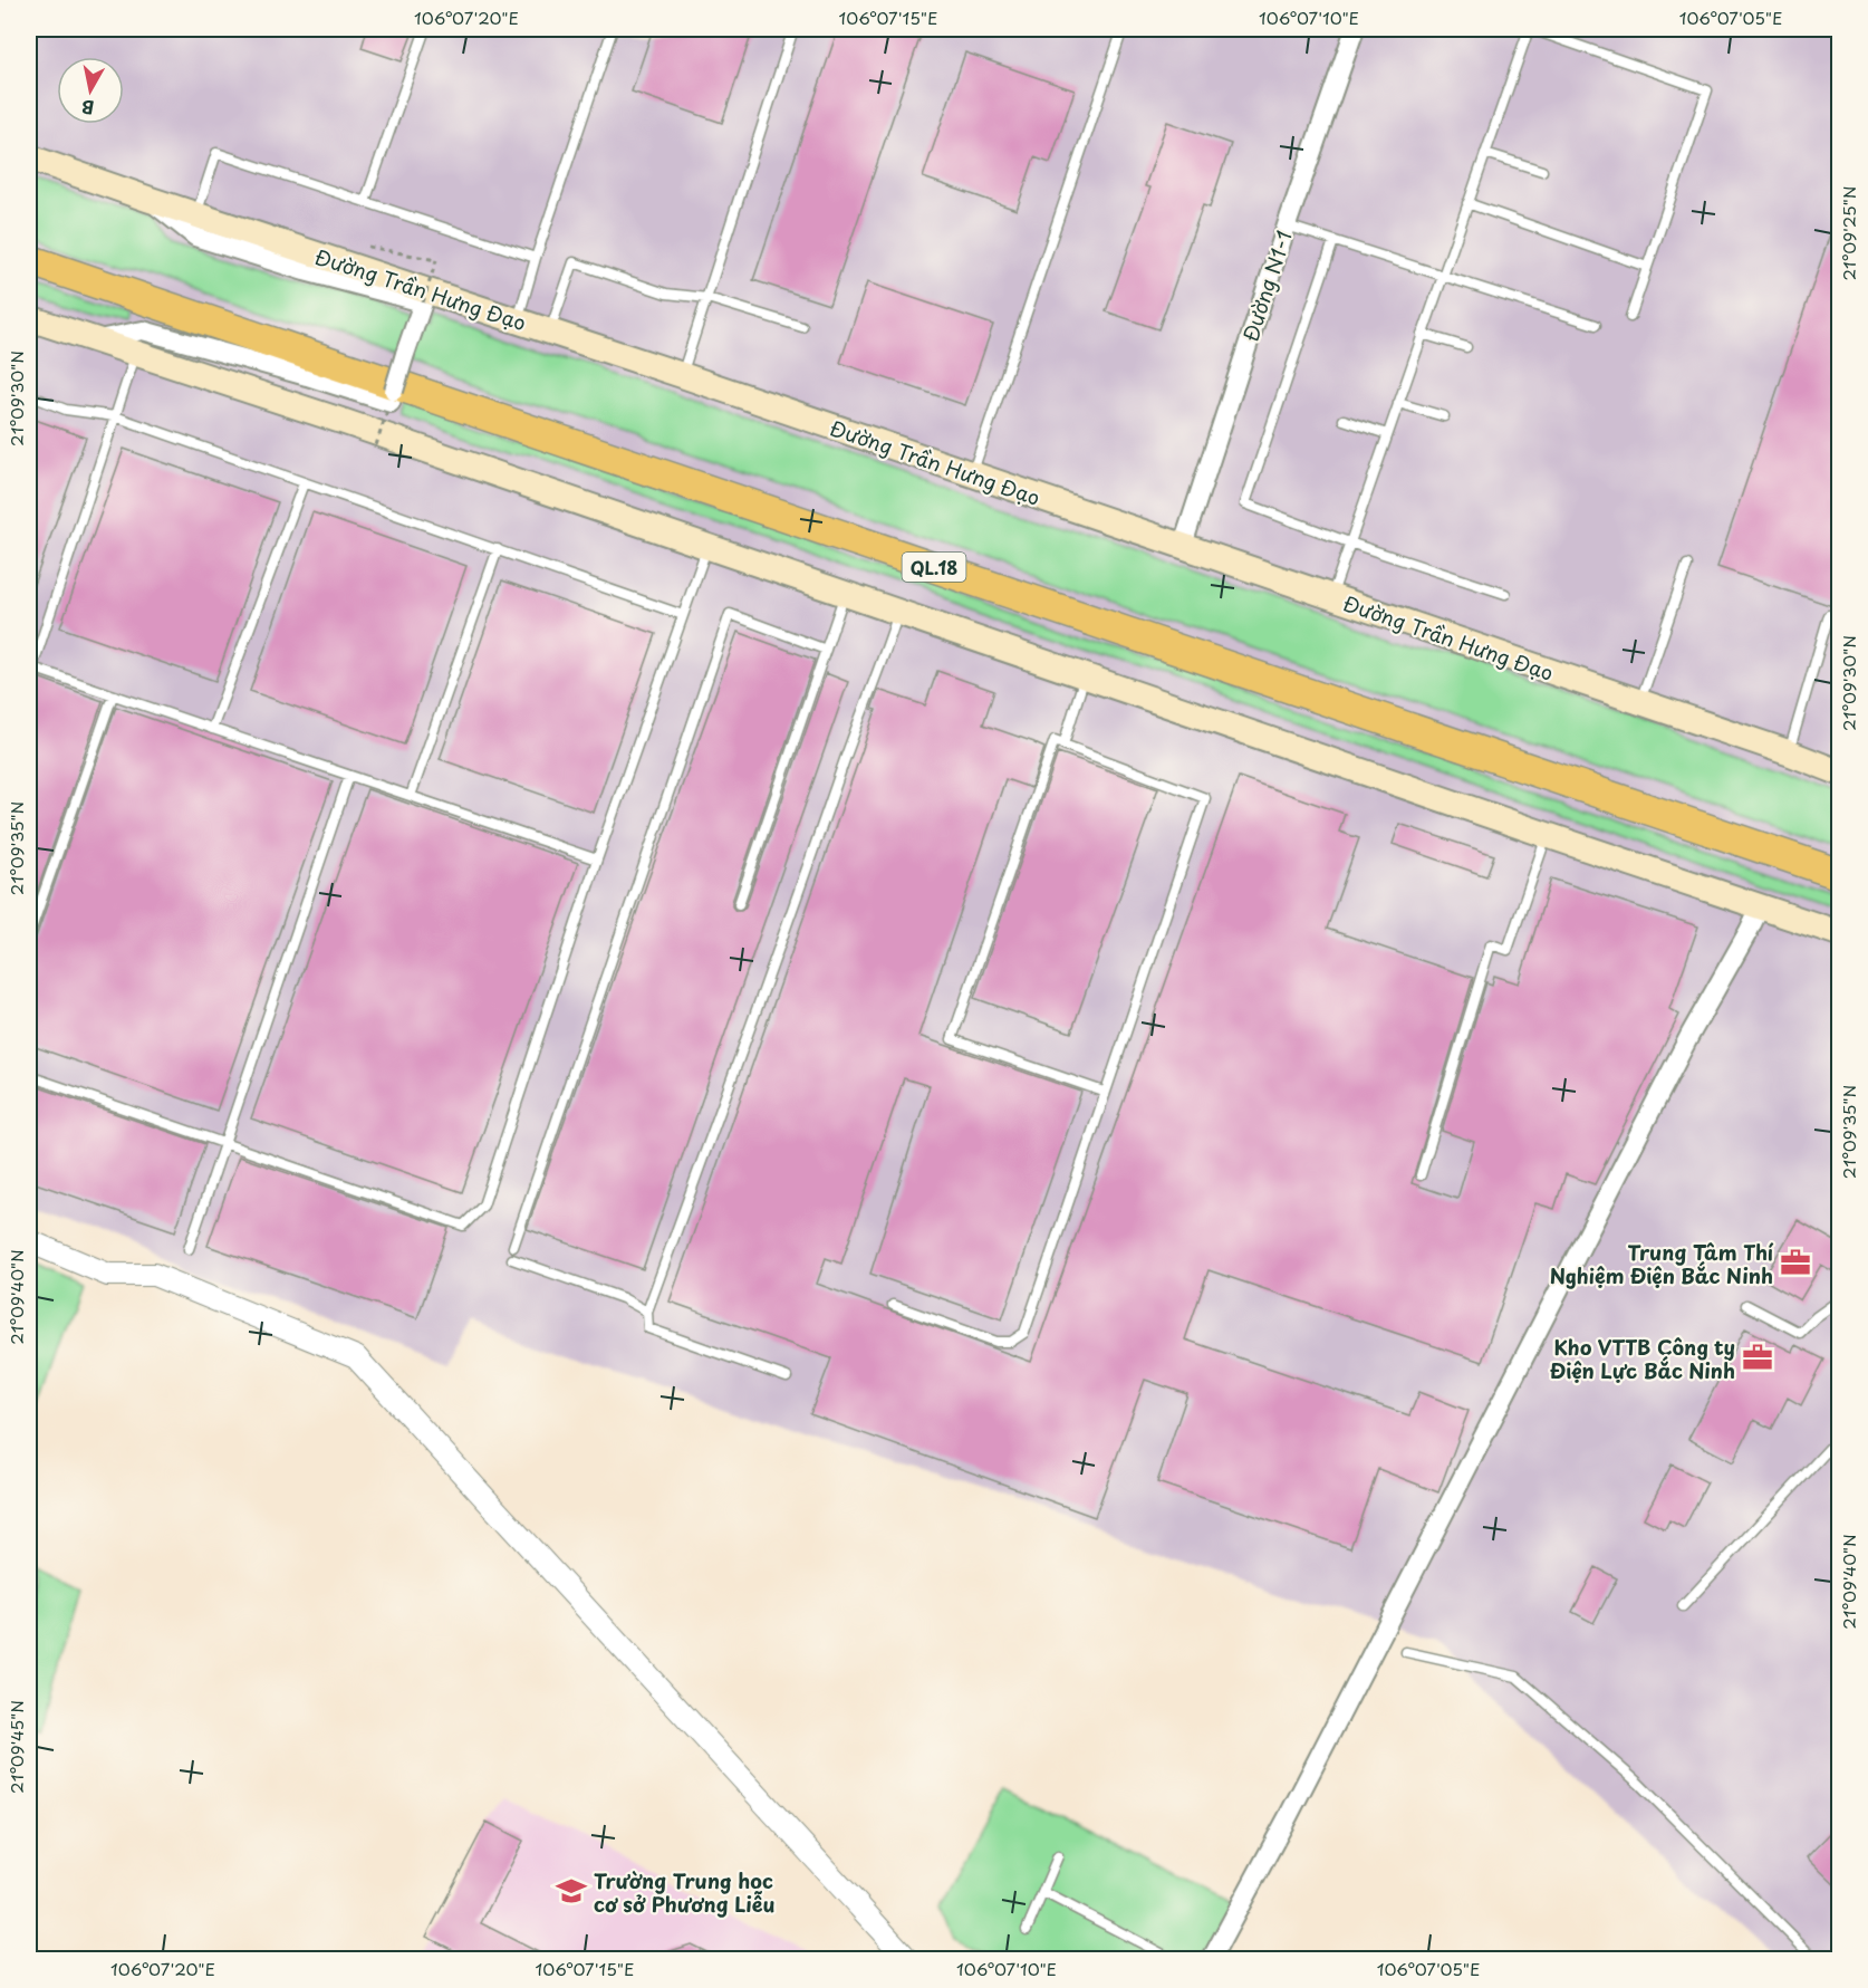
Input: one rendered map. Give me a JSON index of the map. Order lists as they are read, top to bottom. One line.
{"streets":{"highway":["QL.18"],"main road":["Đường Trần Hưng Đạo"],"street":["Đường N1-1"]},"crossings":[["Đường N1-1","Đường Trần Hưng Đạo"]],"places":{"office":["Trung Tâm Thí Nghiệm Điện Bắc Ninh","Kho VTTB Công ty Điện Lực Bắc Ninh"],"school or university":["Trường Trung học cơ sở Phương Liễu"]},"north":"bottom","coordinates":["106°07'20\"E","106°07'15\"E","106°07'10\"E","106°07'05\"E","21°09'25\"N","21°09'30\"N","21°09'35\"N","21°09'40\"N","21°09'45\"N"]}
